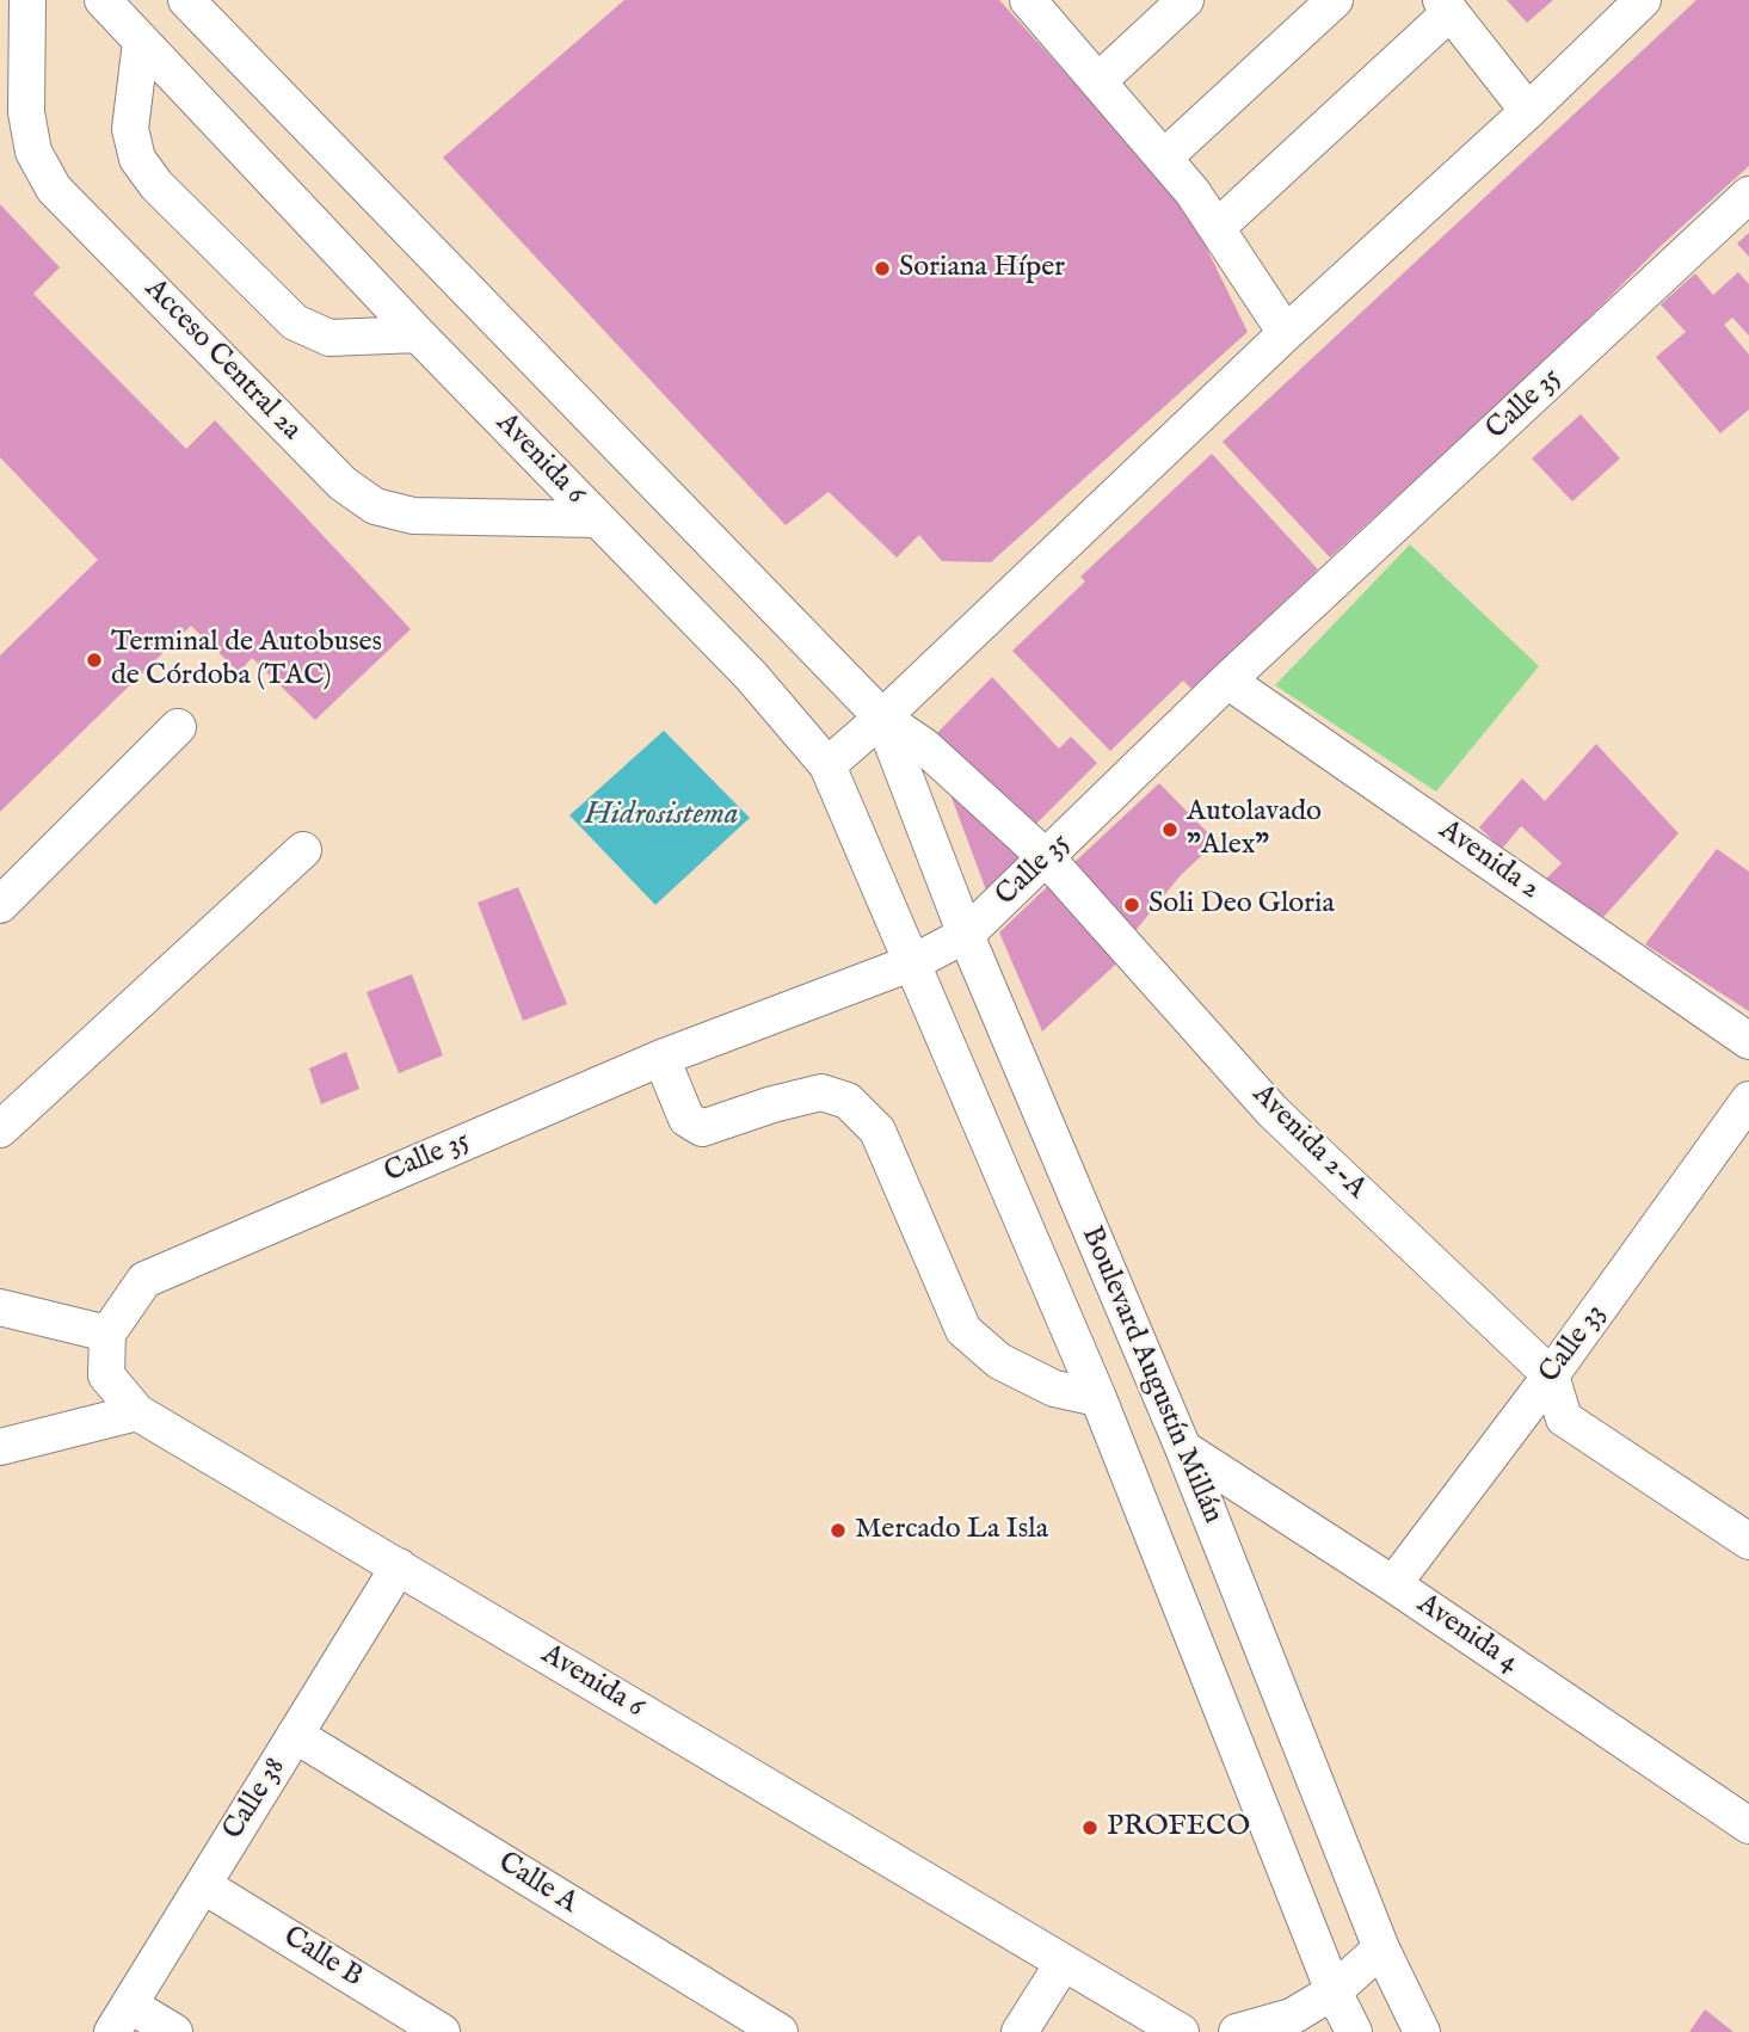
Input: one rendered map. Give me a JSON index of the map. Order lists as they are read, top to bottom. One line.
{"streets":{"street":["Acceso Central 2a","Calle 35","Avenida 6","Avenida 2","Avenida 2-A","Calle 33","Boulevard Augustín Millán","Avenida 4","Calle 38","Calle A","Calle B"]},"crossings":[["Acceso Central 2a","Avenida 6"],["Calle 35","Avenida 6"],["Calle 35","Avenida 2"],["Calle 35","Avenida 2-A"],["Calle 35","Boulevard Augustín Millán"],["Avenida 6","Boulevard Augustín Millán"],["Avenida 6","Calle 38"],["Avenida 2-A","Calle 33"],["Avenida 2-A","Boulevard Augustín Millán"],["Calle 33","Avenida 4"],["Boulevard Augustín Millán","Avenida 4"],["Calle 38","Calle A"],["Calle 38","Calle B"]],"water":["Hidrosistema"],"places":["Soriana Híper","Terminal de Autobuses de Córdoba (TAC)","Autolavado \"Alex\"","Soli Deo Gloria","Mercado La Isla","PROFECO"]}
